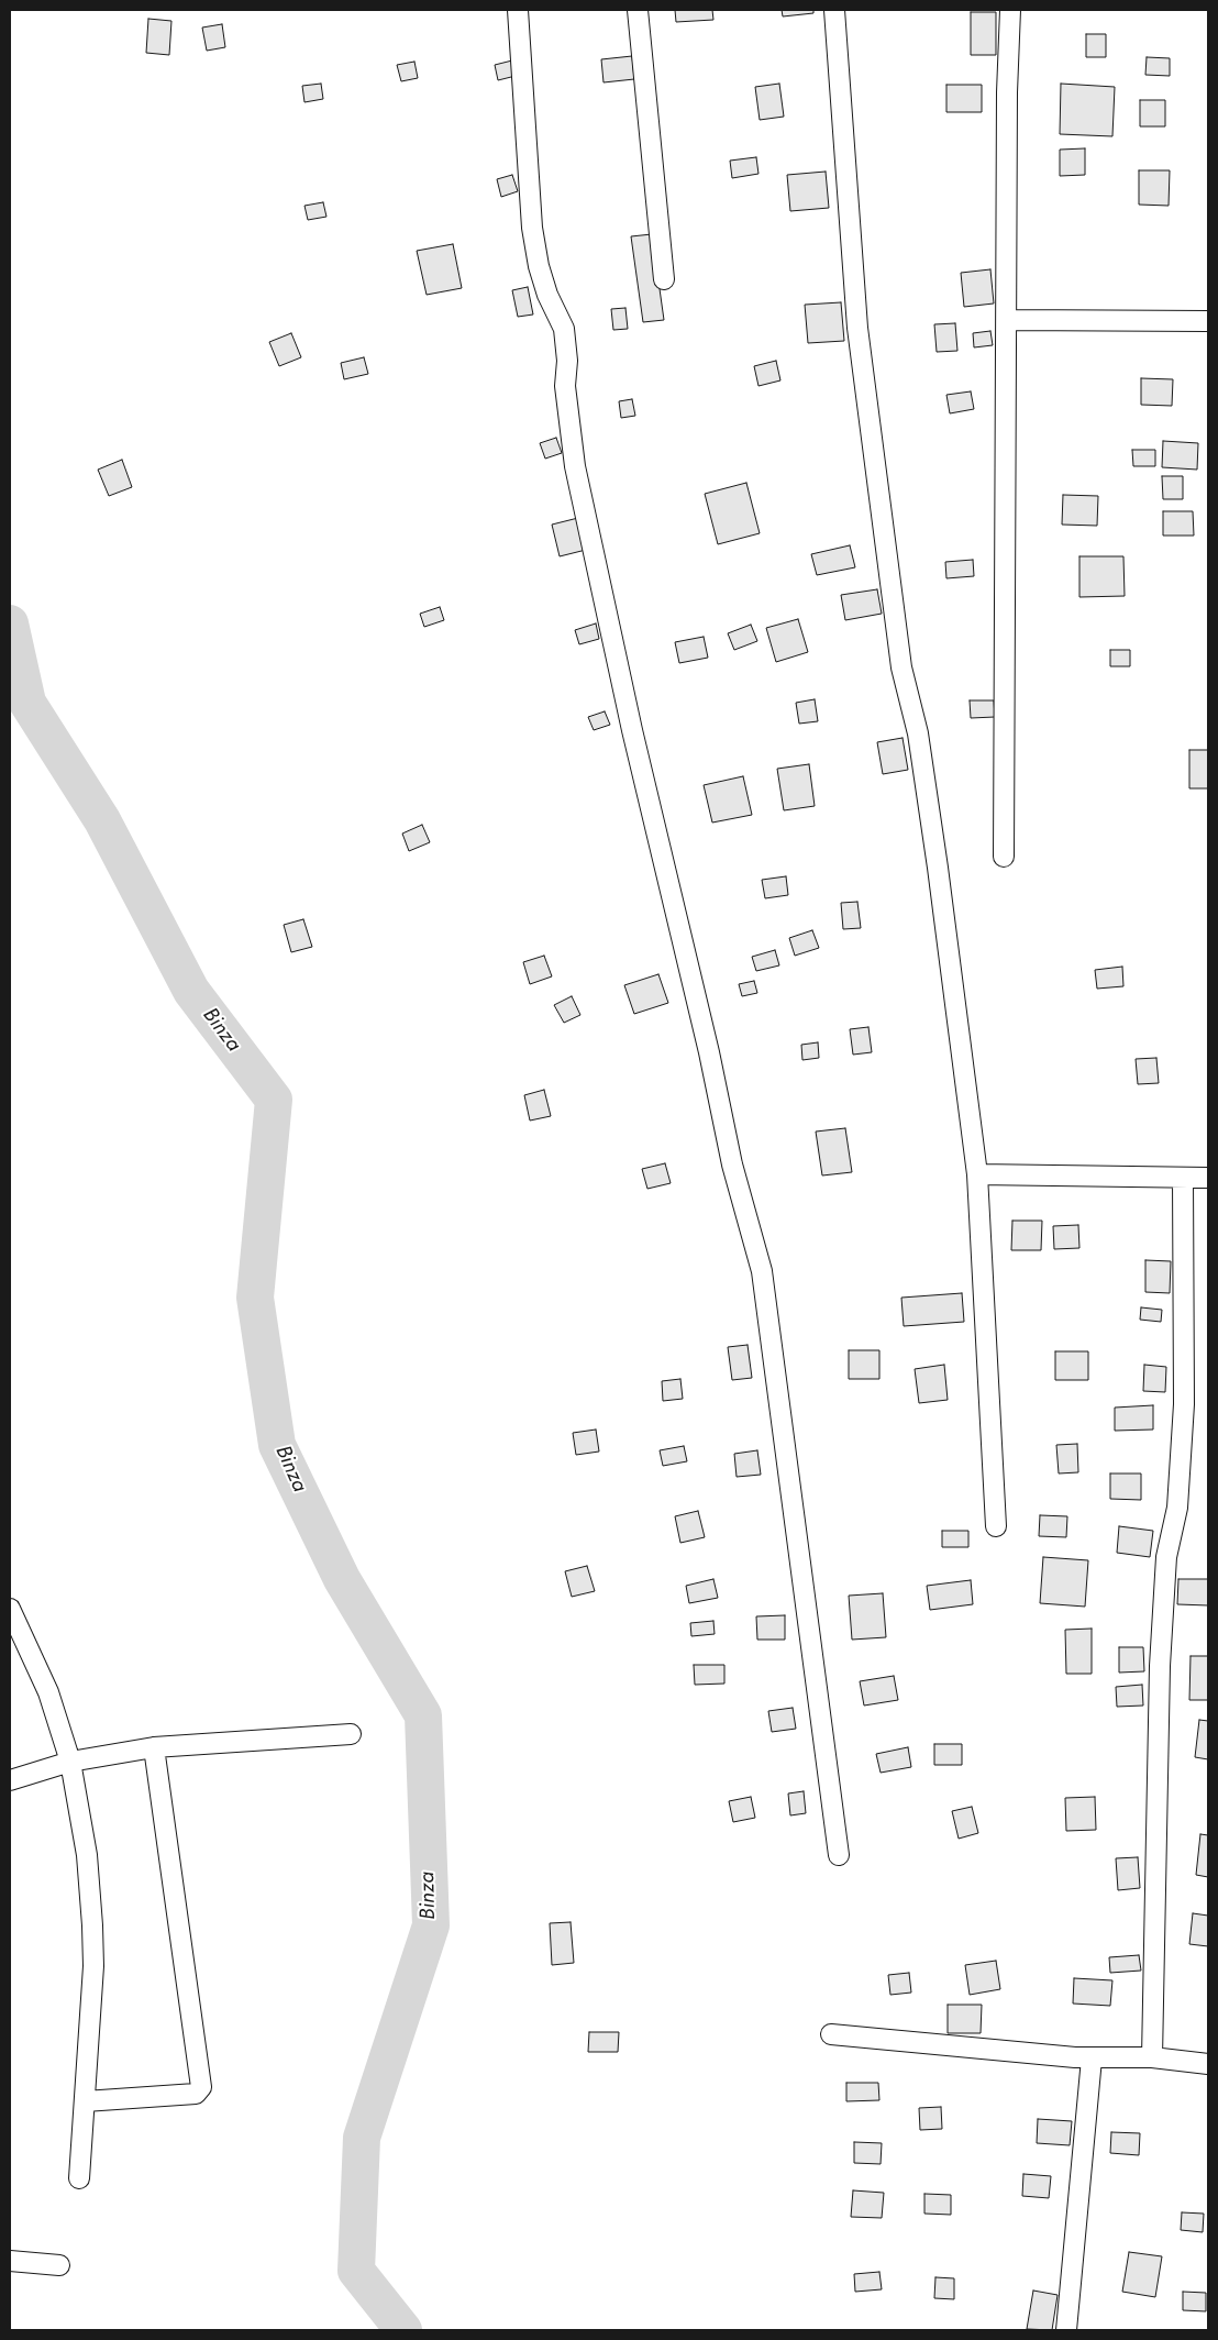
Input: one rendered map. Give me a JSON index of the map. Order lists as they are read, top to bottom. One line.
{"water":["Binza"]}
